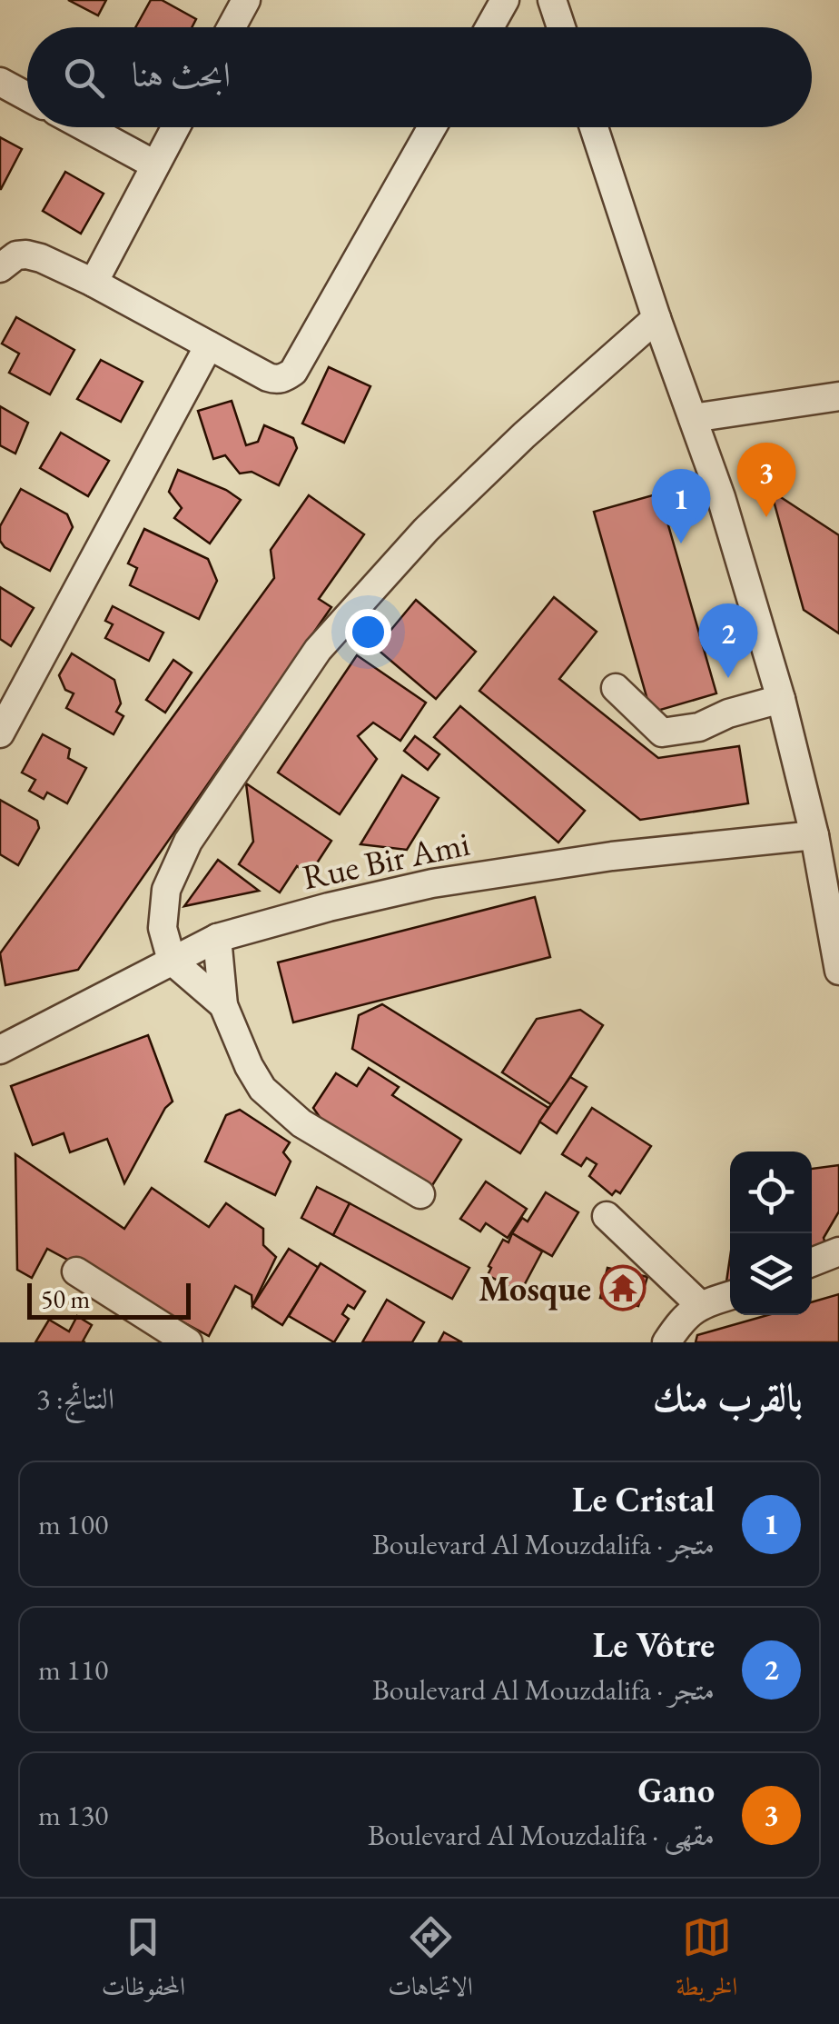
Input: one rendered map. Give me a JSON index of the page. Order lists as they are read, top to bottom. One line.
{"streets":{"street":["Rue Bir Ami"]},"places":{"temple":["Mosque"]},"scale_bar":"50 m","page":{"search":"ابحث هنا","pins":["3","1","2"],"scale":"50 m","heading":["بالقرب منك","النتائج: 3"],"list":[{"mark":"1","name":"Le Cristal","note":"متجر · Boulevard Al Mouzdalifa","value":"100 m"},{"mark":"2","name":"Le Vôtre","note":"متجر · Boulevard Al Mouzdalifa","value":"110 m"},{"mark":"3","name":"Gano","note":"مقهى · Boulevard Al Mouzdalifa","value":"130 m"}],"nav":["الخريطة","الاتجاهات","المحفوظات"]}}
